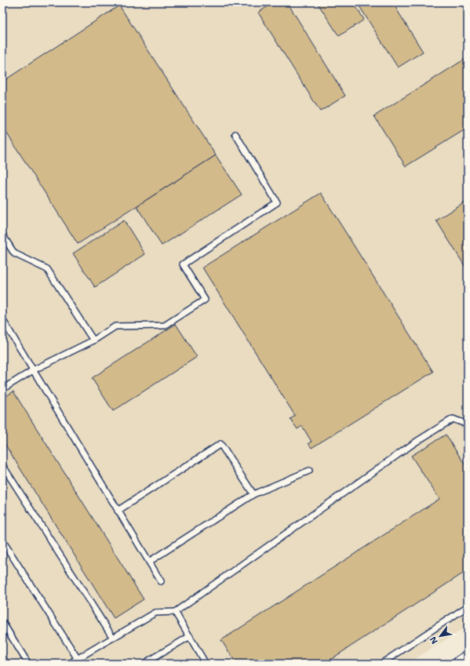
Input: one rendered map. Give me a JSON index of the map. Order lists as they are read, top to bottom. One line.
{"north":"bottom left"}
